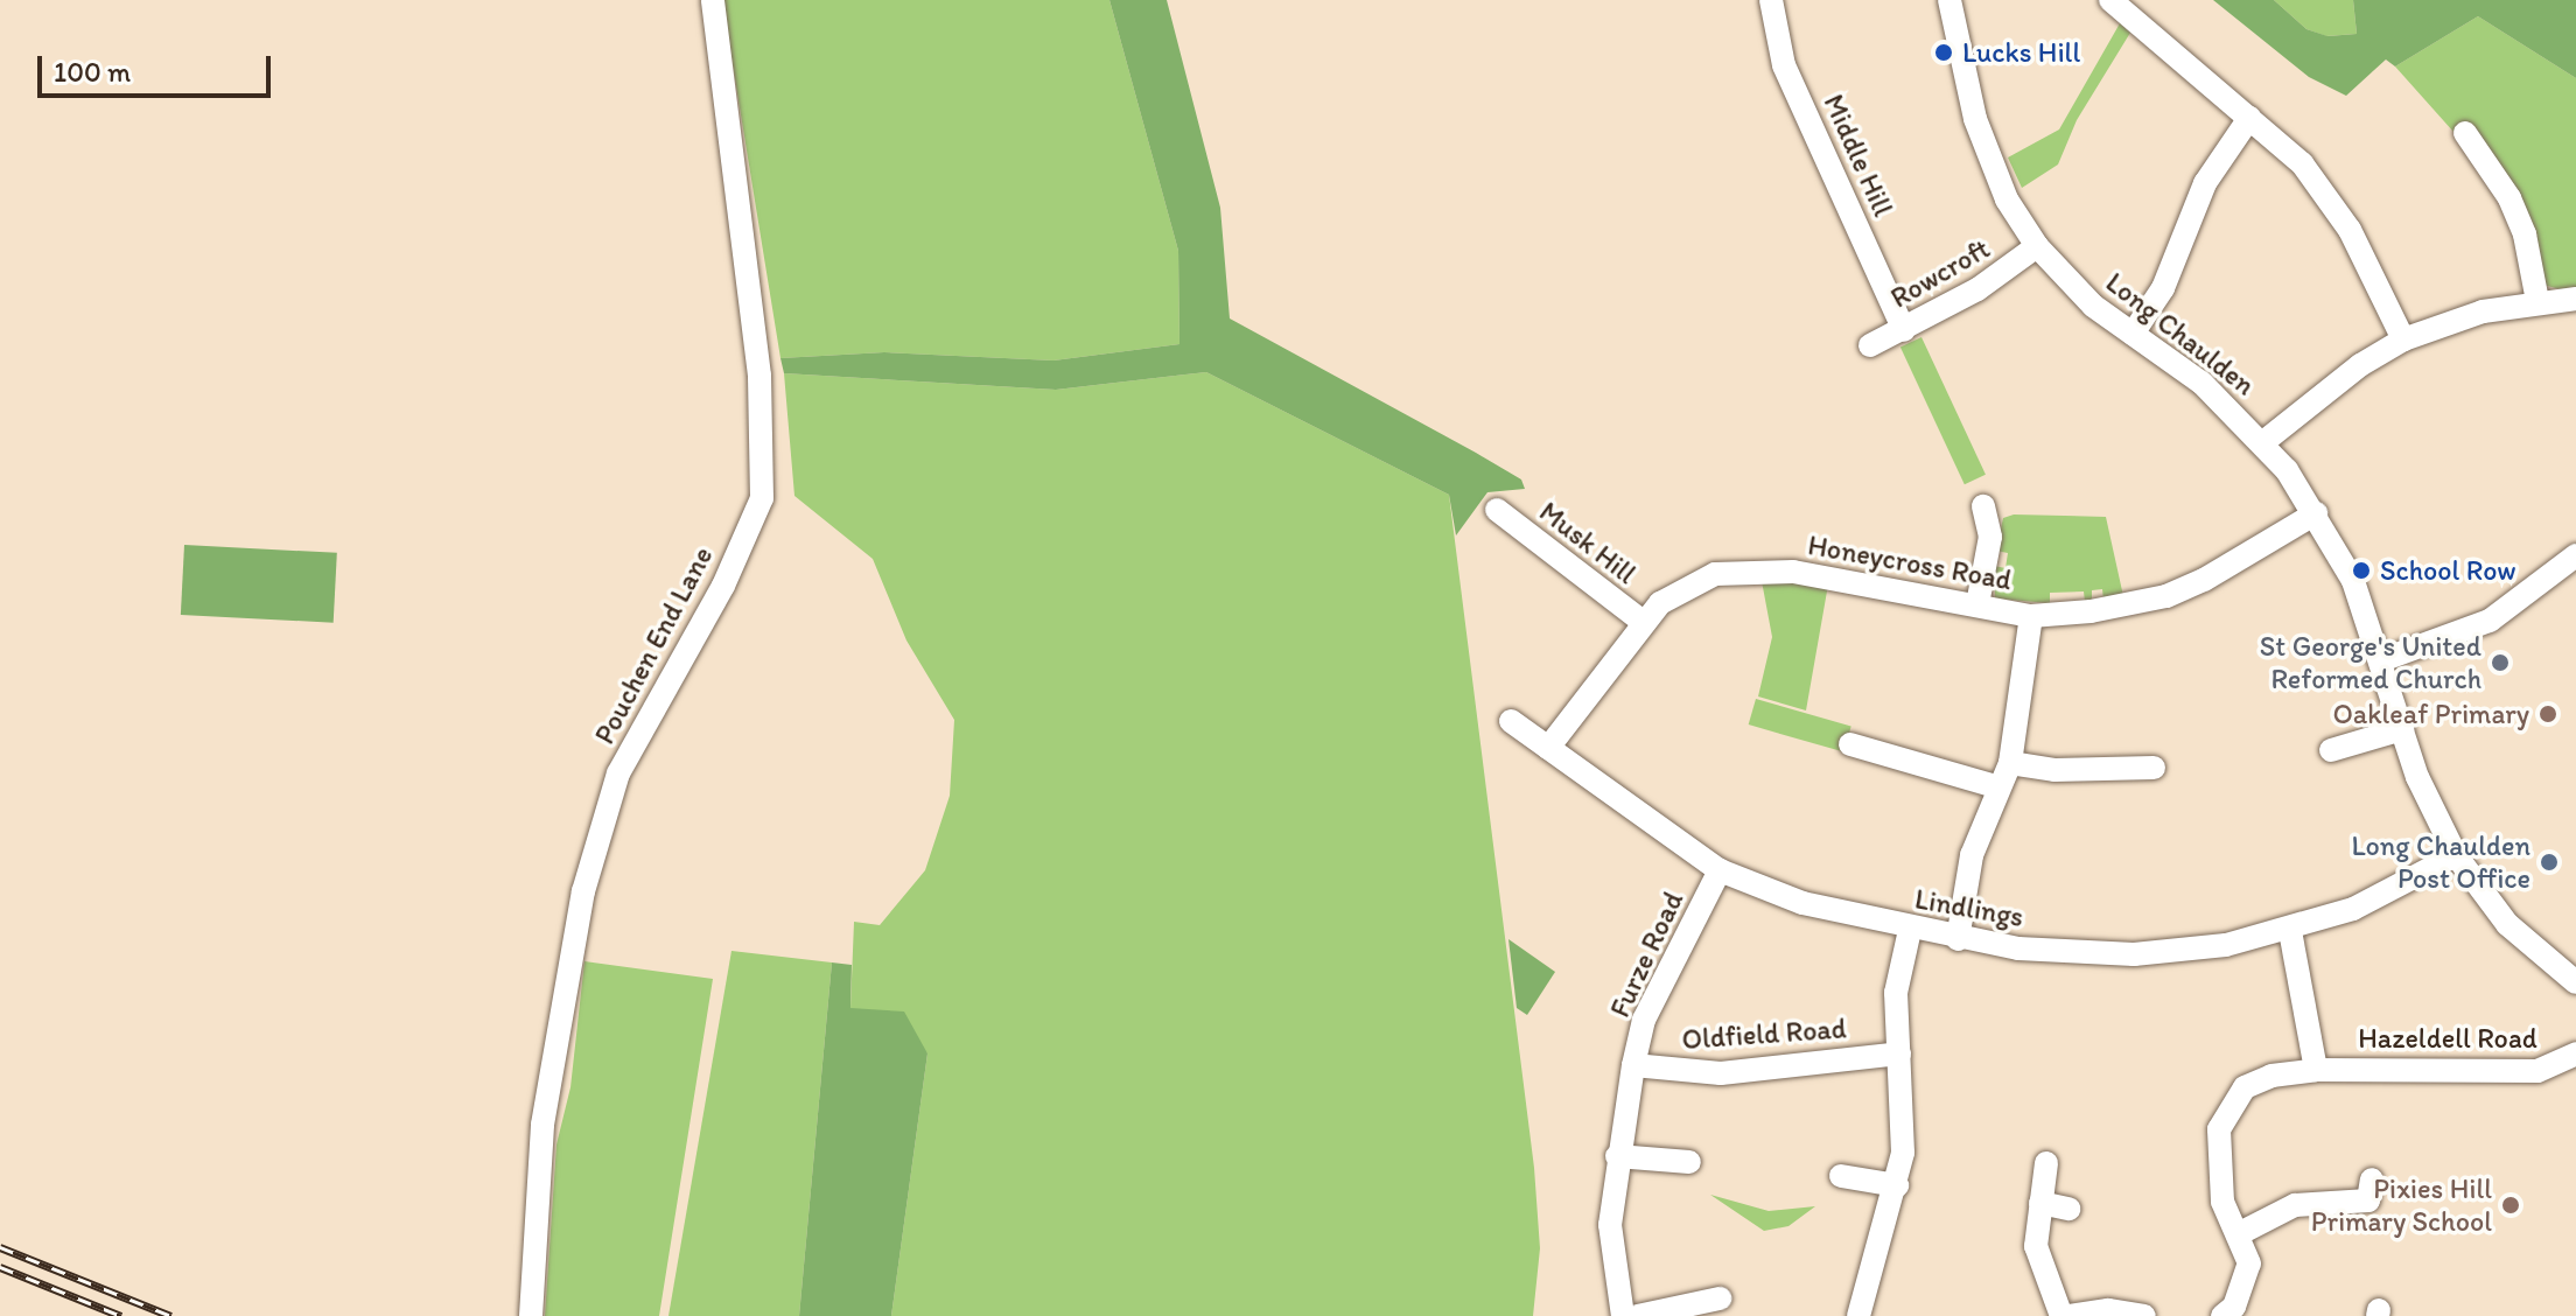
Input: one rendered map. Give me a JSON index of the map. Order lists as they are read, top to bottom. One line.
{"streets":{"street":["Middle Hill","Rowcroft","Long Chaulden","Musk Hill","Honeycross Road","Pouchen End Lane","Lindlings","Furze Road","Oldfield Road","Hazeldell Road"]},"crossings":[["Middle Hill","Rowcroft"],["Rowcroft","Long Chaulden"],["Long Chaulden","Honeycross Road"],["Long Chaulden","Lindlings"],["Musk Hill","Honeycross Road"],["Honeycross Road","Lindlings"],["Lindlings","Furze Road"],["Furze Road","Oldfield Road"]],"places":["Lucks Hill","School Row","St George's United Reformed Church","Oakleaf Primary","Long Chaulden Post Office","Pixies Hill Primary School"],"scale_bar":"100 m"}
